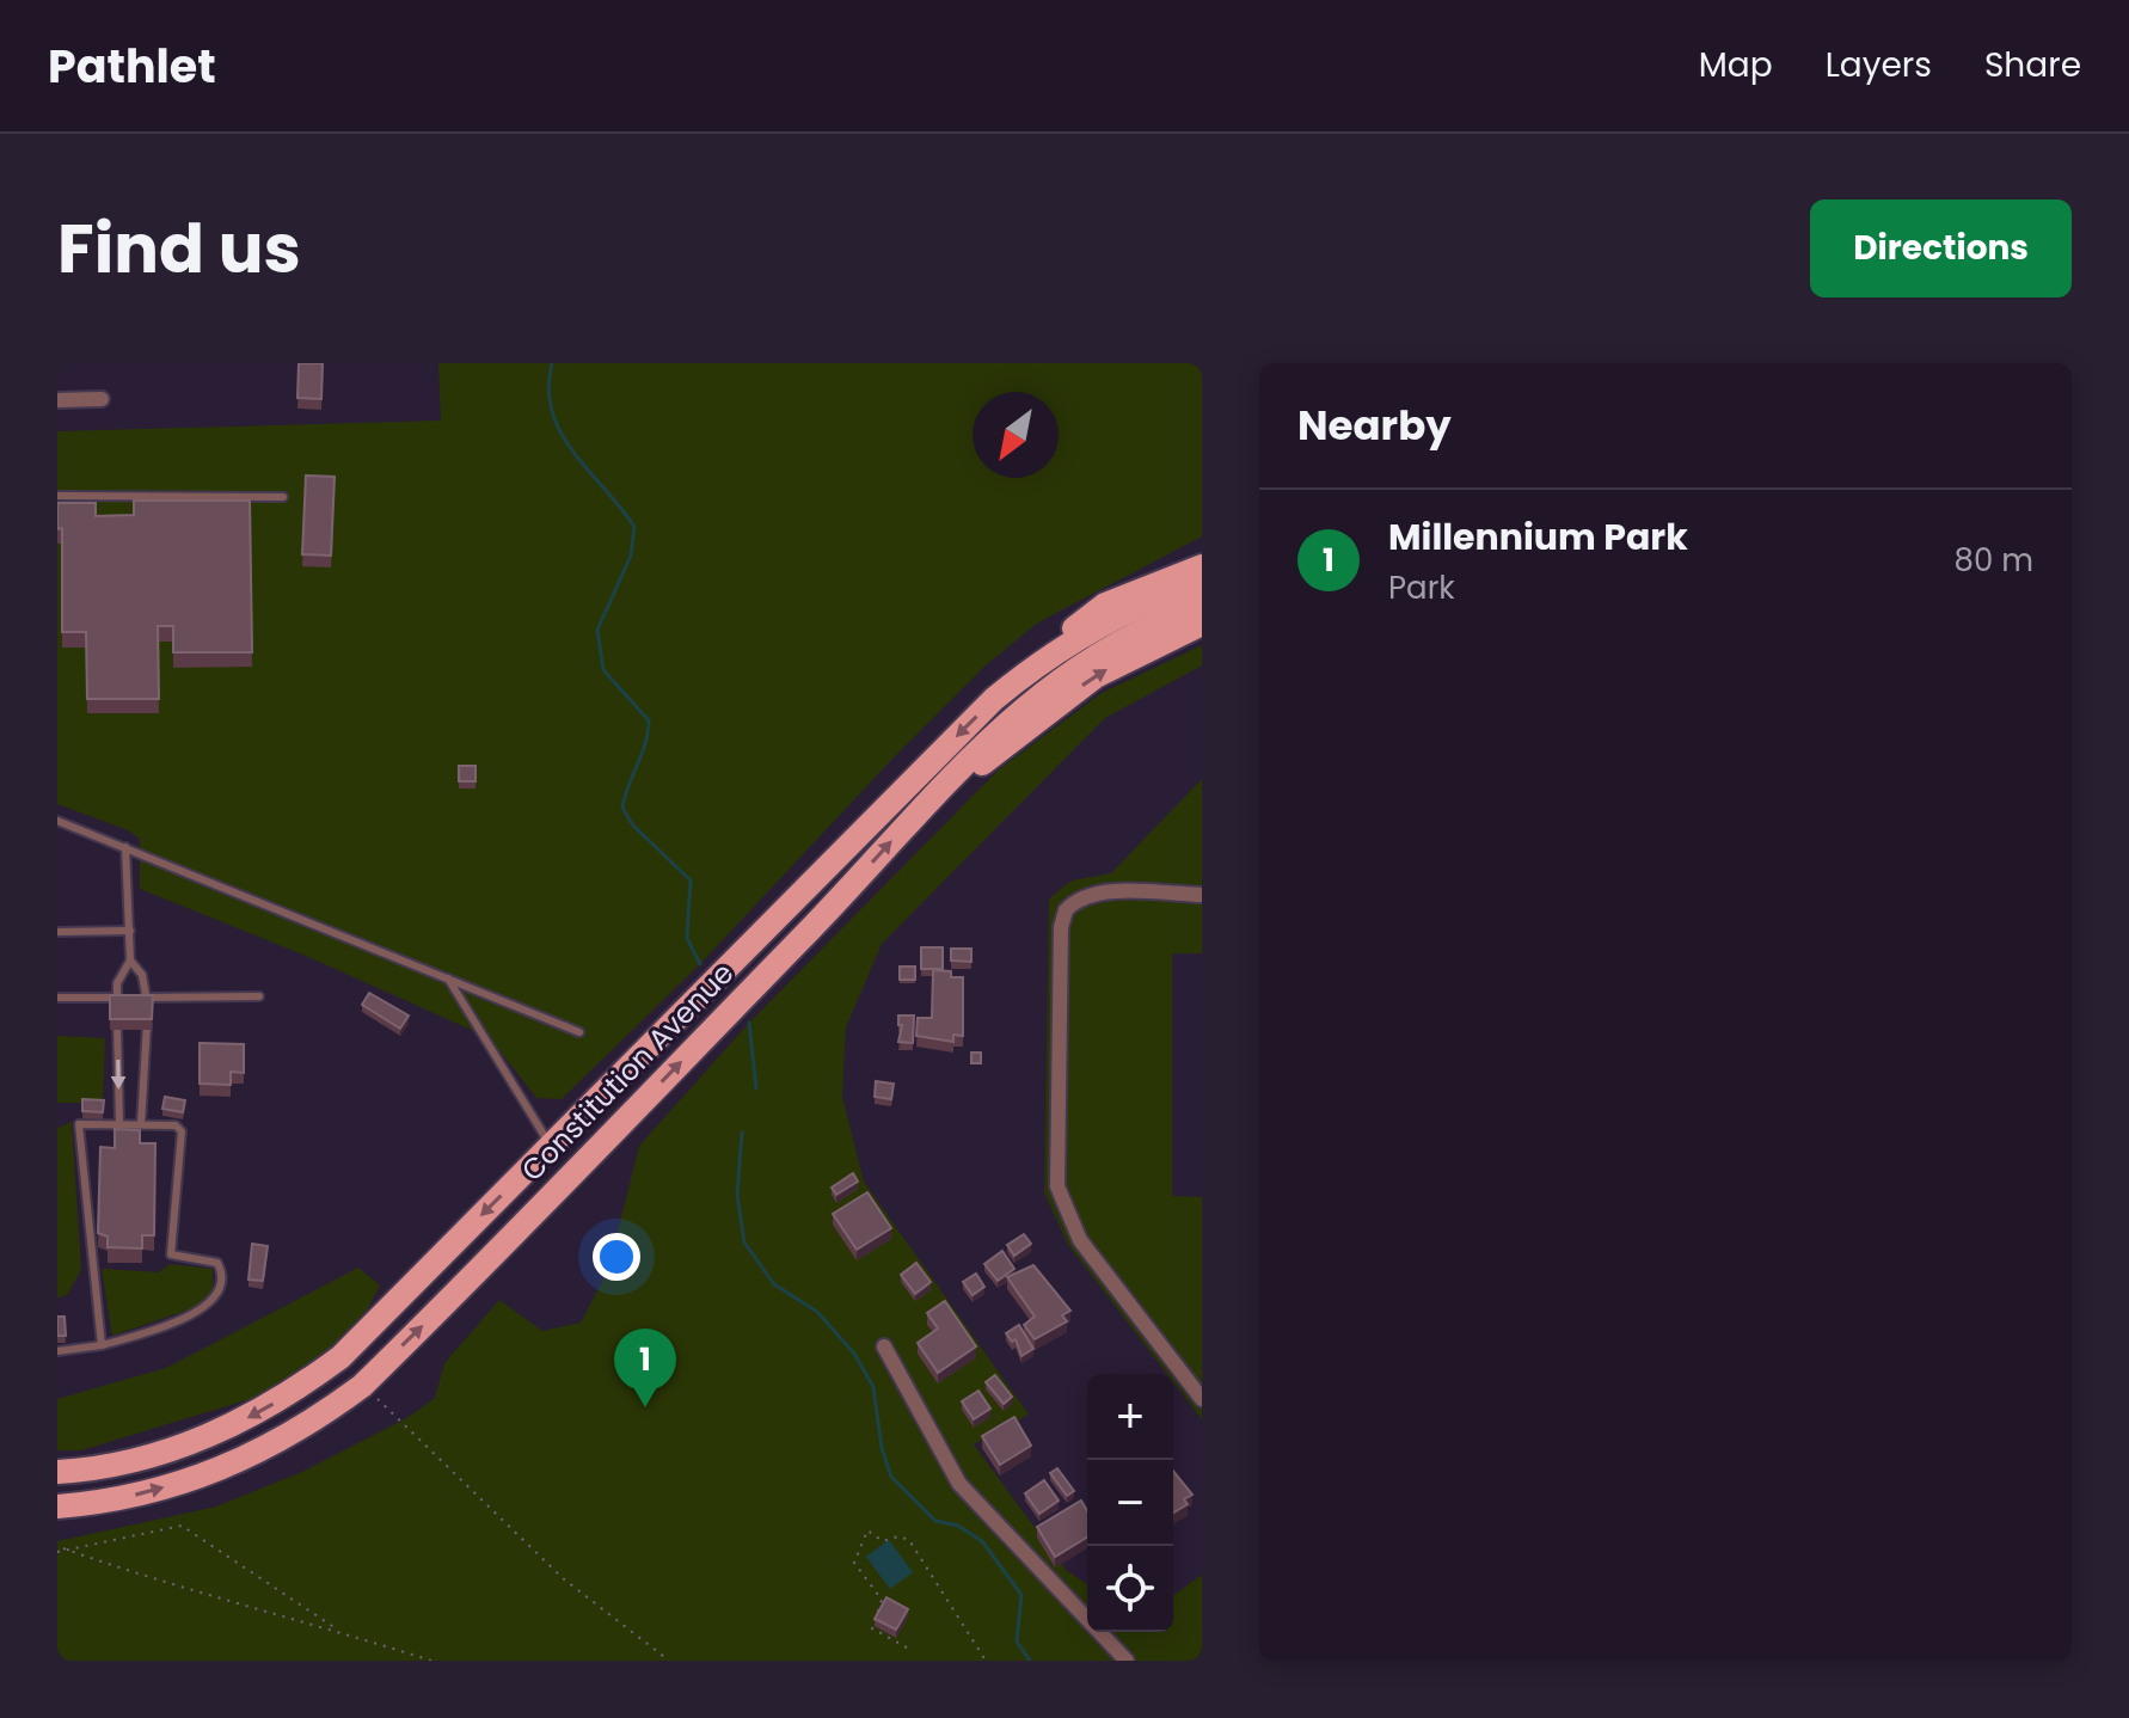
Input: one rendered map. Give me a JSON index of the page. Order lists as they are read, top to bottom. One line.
{"streets":{"main road":["Constitution Avenue"]},"north":"bottom left","page":{"header":"Pathlet","nav":["Map","Layers","Share"],"title":"Find us","buttons":"Directions","heading":"Nearby","list":[{"mark":"1","name":"Millennium Park","note":"Park","value":"80 m"}],"pins":"1","map_buttons":["+","−"]}}
